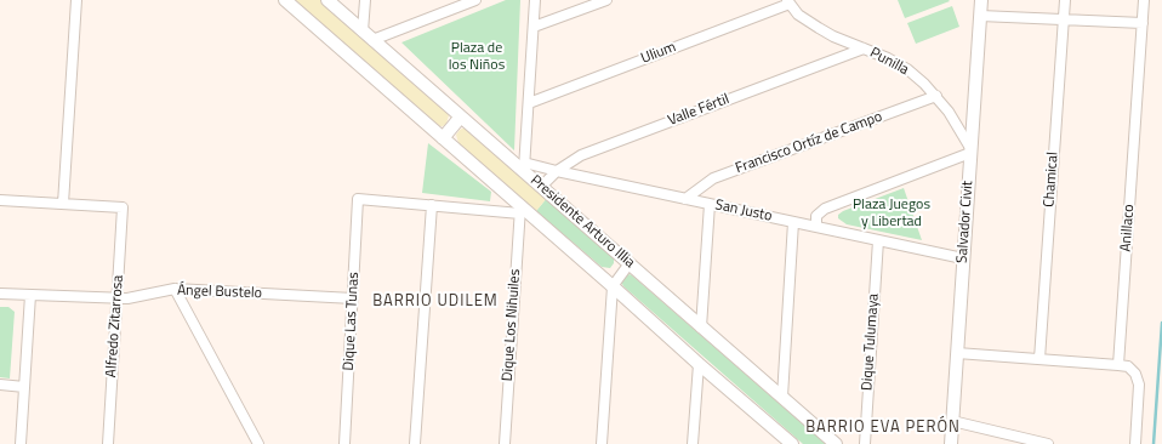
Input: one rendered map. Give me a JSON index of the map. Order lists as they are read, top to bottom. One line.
{"streets":{"street":["Ulium","Punilla","Valle Fértil","Francisco Ortíz de Campo","Chamical","San Justo","Presidente Arturo Illia","Salvador Civit","Anillaco","Ángel Bustelo","Dique Las Tunas","Dique Los Nihuiles","Alfredo Zitarrosa","Dique Tulumaya"]},"crossings":[["Ulium","Punilla"],["Punilla","Valle Fértil"],["Punilla","Francisco Ortíz de Campo"],["Punilla","Salvador Civit"],["Valle Fértil","San Justo"],["Valle Fértil","Presidente Arturo Illia"],["Francisco Ortíz de Campo","San Justo"],["San Justo","Presidente Arturo Illia"],["San Justo","Salvador Civit"],["San Justo","Dique Tulumaya"],["Presidente Arturo Illia","Dique Los Nihuiles"],["Ángel Bustelo","Dique Las Tunas"],["Ángel Bustelo","Alfredo Zitarrosa"]],"districts":["BARRIO UDILEM","BARRIO EVA PERÓN"],"parks":["Plaza de los Niños","Plaza Juegos y Libertad"]}
